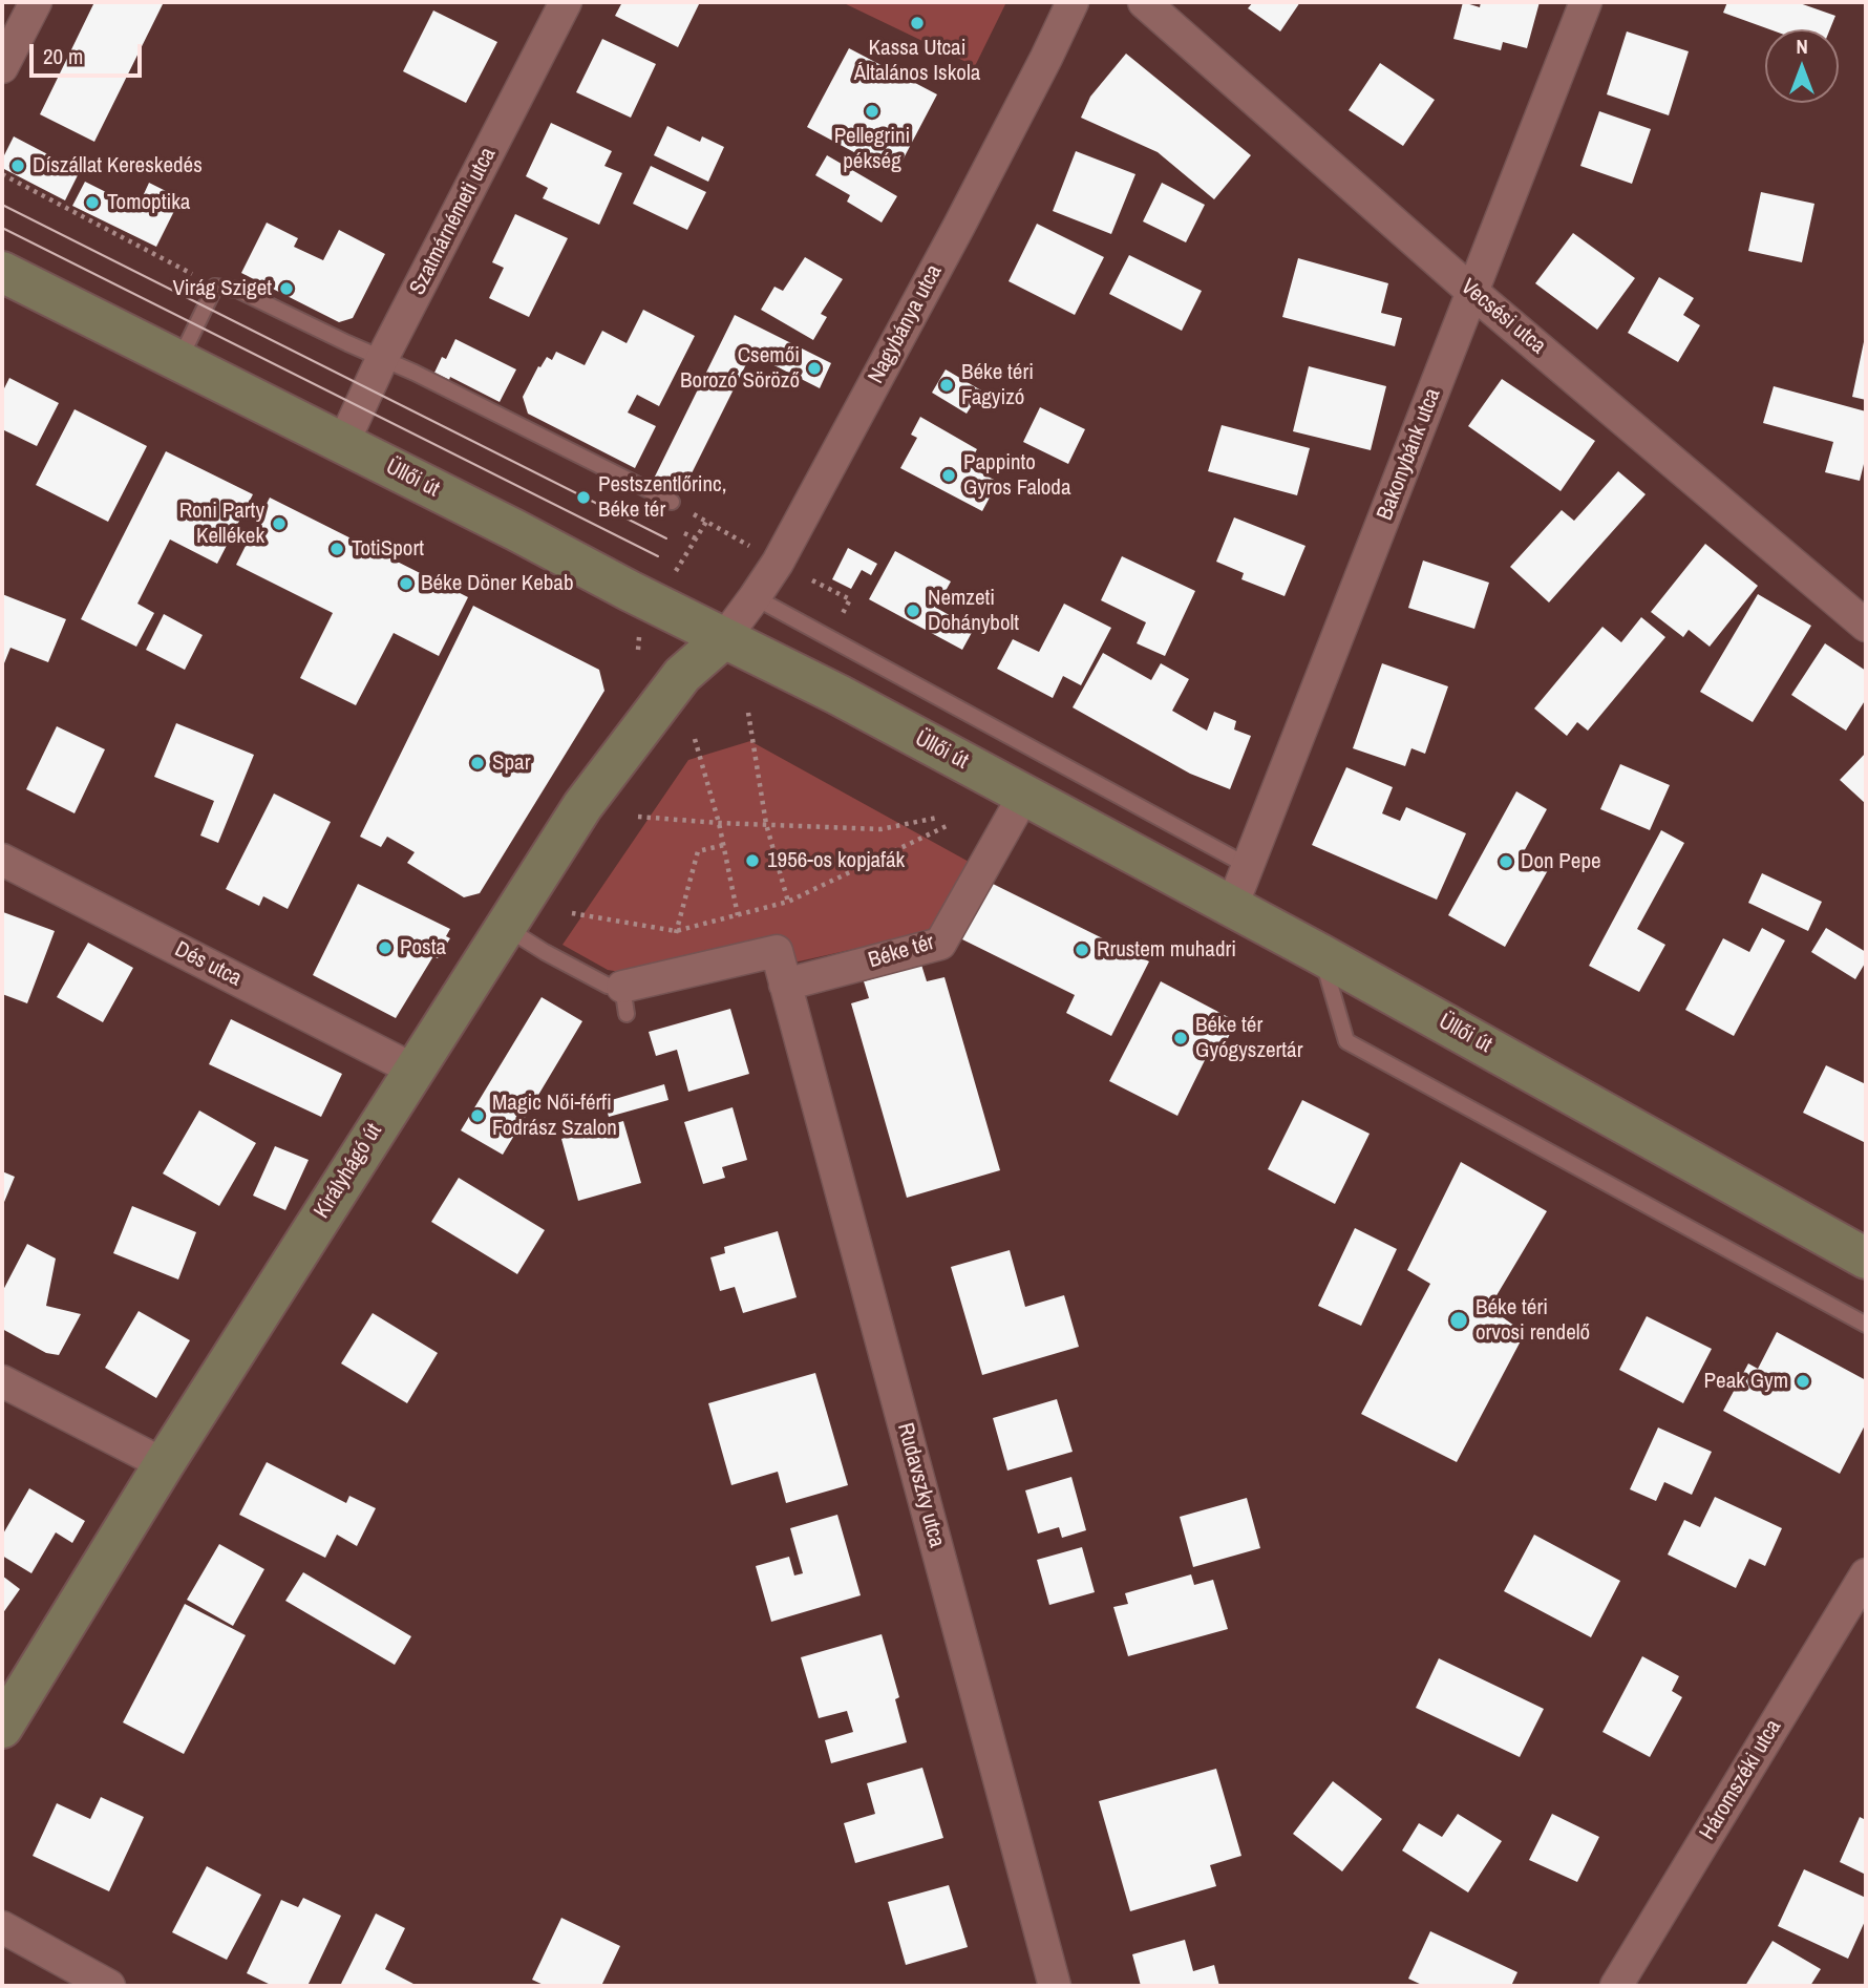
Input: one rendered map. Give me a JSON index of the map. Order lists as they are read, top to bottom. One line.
{"streets":{"main road":["Üllői út","Királyhágó út"],"street":["Szatmárnémeti utca","Vecsési utca","Nagybánya utca","Bakonybánk utca","Béke tér","Dés utca","Rudavszky utca","Háromszéki utca"]},"crossings":[["Szatmárnémeti utca","Üllői út"],["Vecsési utca","Bakonybánk utca"],["Nagybánya utca","Üllői út"],["Nagybánya utca","Királyhágó út"],["Bakonybánk utca","Üllői út"],["Üllői út","Béke tér"],["Üllői út","Királyhágó út"],["Béke tér","Rudavszky utca"],["Dés utca","Királyhágó út"]],"places":["Kassa Utcai Általános Iskola","Pellegrini pékség","Díszállat Kereskedés","Tomoptika","Virág Sziget","Csemői Borozó Söröző","Béke téri Fagyizó","Pappinto Gyros Faloda","Pestszentlőrinc, Béke tér","Roni Party Kellékek","TotiSport","Béke Döner Kebab","Nemzeti Dohánybolt","Spar","1956-os kopjafák","Don Pepe","Posta","Rrustem muhadri","Béke tér Gyógyszertár","Magic Női-férfi Fodrász Szalon","Béke téri orvosi rendelő","Peak Gym"],"scale_bar":"20 m","north":"top"}
